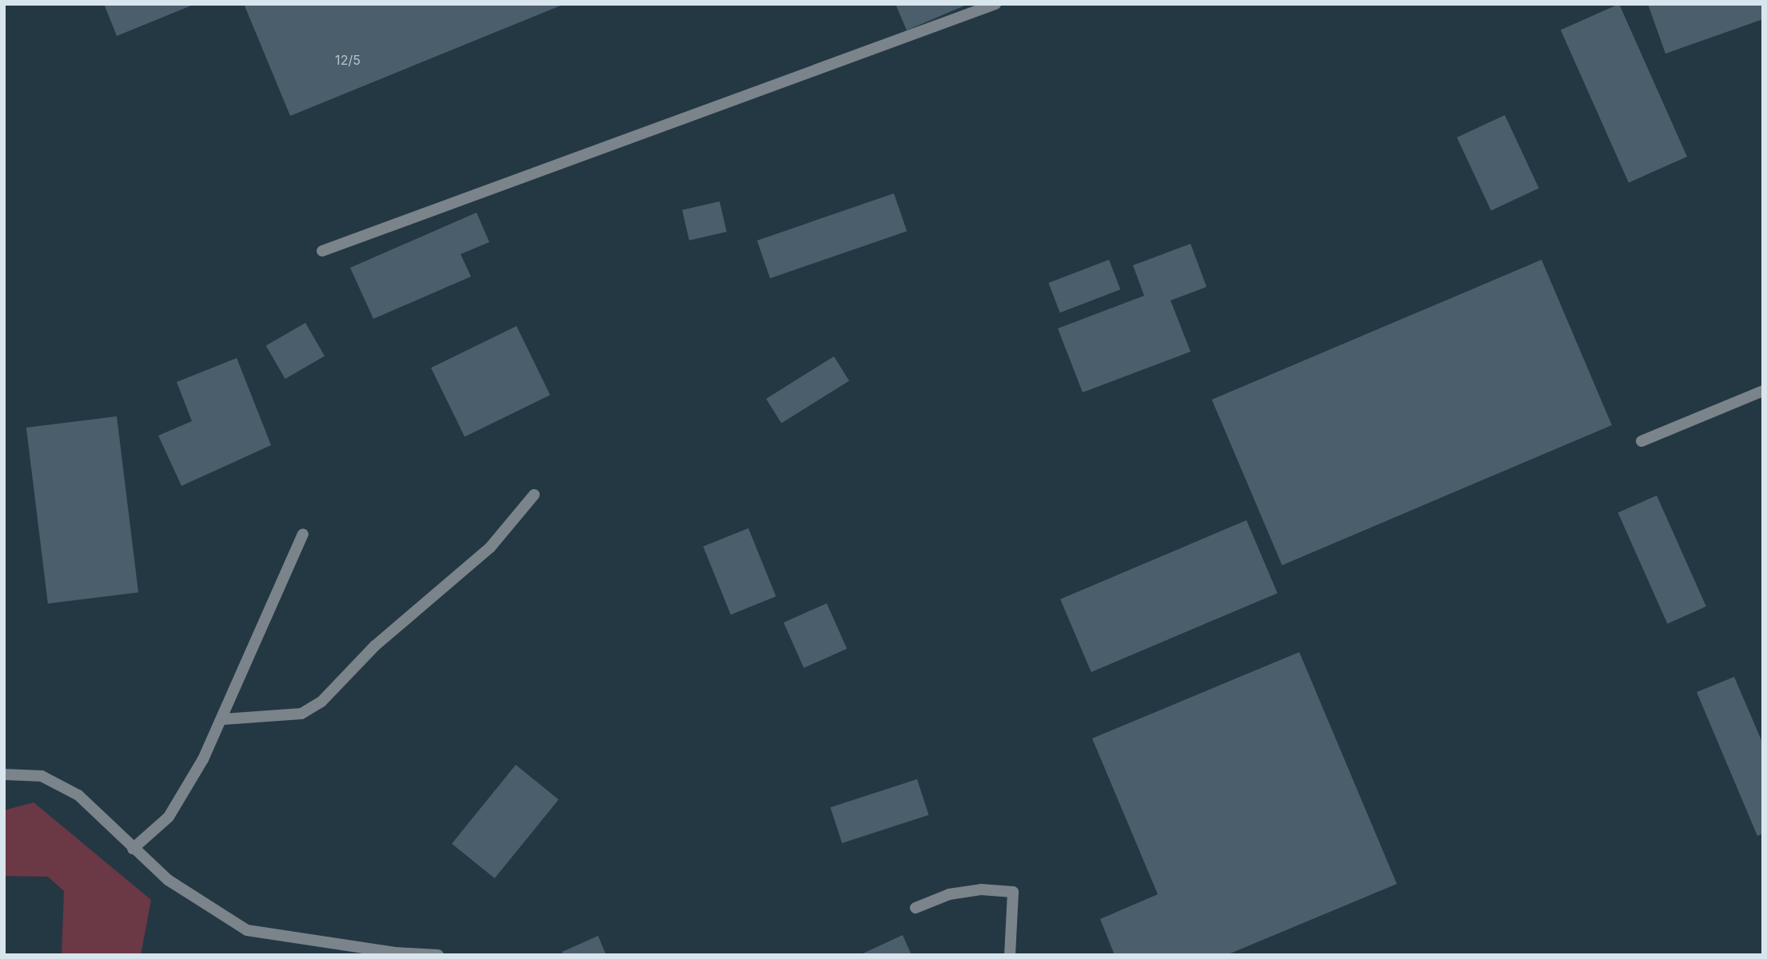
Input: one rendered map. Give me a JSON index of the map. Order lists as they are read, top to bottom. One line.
{"house_numbers":["12/5"]}
